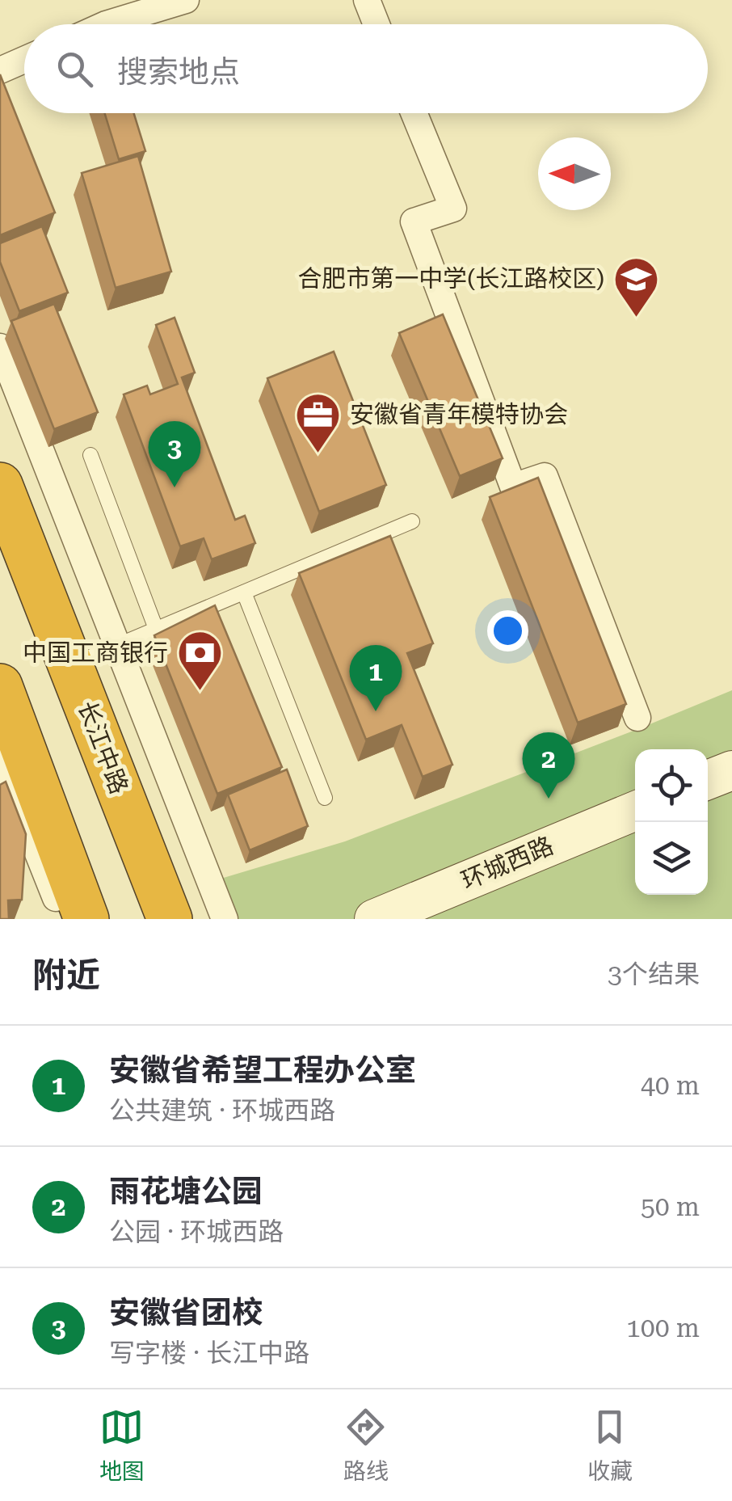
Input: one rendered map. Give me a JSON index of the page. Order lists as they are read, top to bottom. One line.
{"streets":{"highway":["长江中路"],"street":["环城西路"]},"places":{"school or university":["合肥市第一中学(长江路校区)"],"office":["安徽省青年模特协会"],"bank":["中国工商银行"]},"north":"left","page":{"search":"搜索地点","pins":["3","1","2"],"heading":["附近","3个结果"],"list":[{"mark":"1","name":"安徽省希望工程办公室","note":"公共建筑 · 环城西路","value":"40 m"},{"mark":"2","name":"雨花塘公园","note":"公园 · 环城西路","value":"50 m"},{"mark":"3","name":"安徽省团校","note":"写字楼 · 长江中路","value":"100 m"}],"nav":["地图","路线","收藏"]}}
